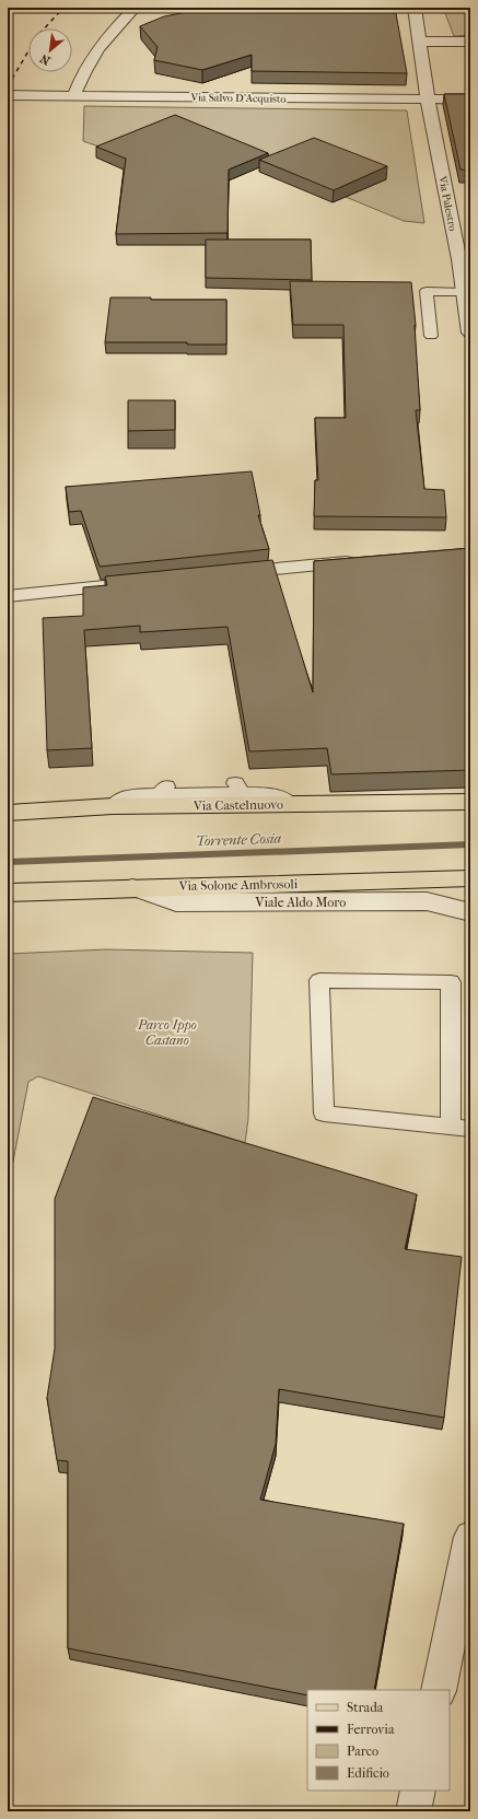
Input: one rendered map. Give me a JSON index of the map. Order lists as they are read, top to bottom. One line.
{"streets":{"main road":["Via Castelnuovo","Via Solone Ambrosoli"],"street":["Via Salvo D'Acquisto","Via Palestro","Viale Aldo Moro"]},"crossings":[["Via Salvo D'Acquisto","Via Palestro"],["Via Solone Ambrosoli","Viale Aldo Moro"]],"water":["Torrente Cosia"],"parks":["Parco Ippo Castano"],"legend":["Strada","Ferrovia","Parco","Edificio"],"north":"bottom left"}
